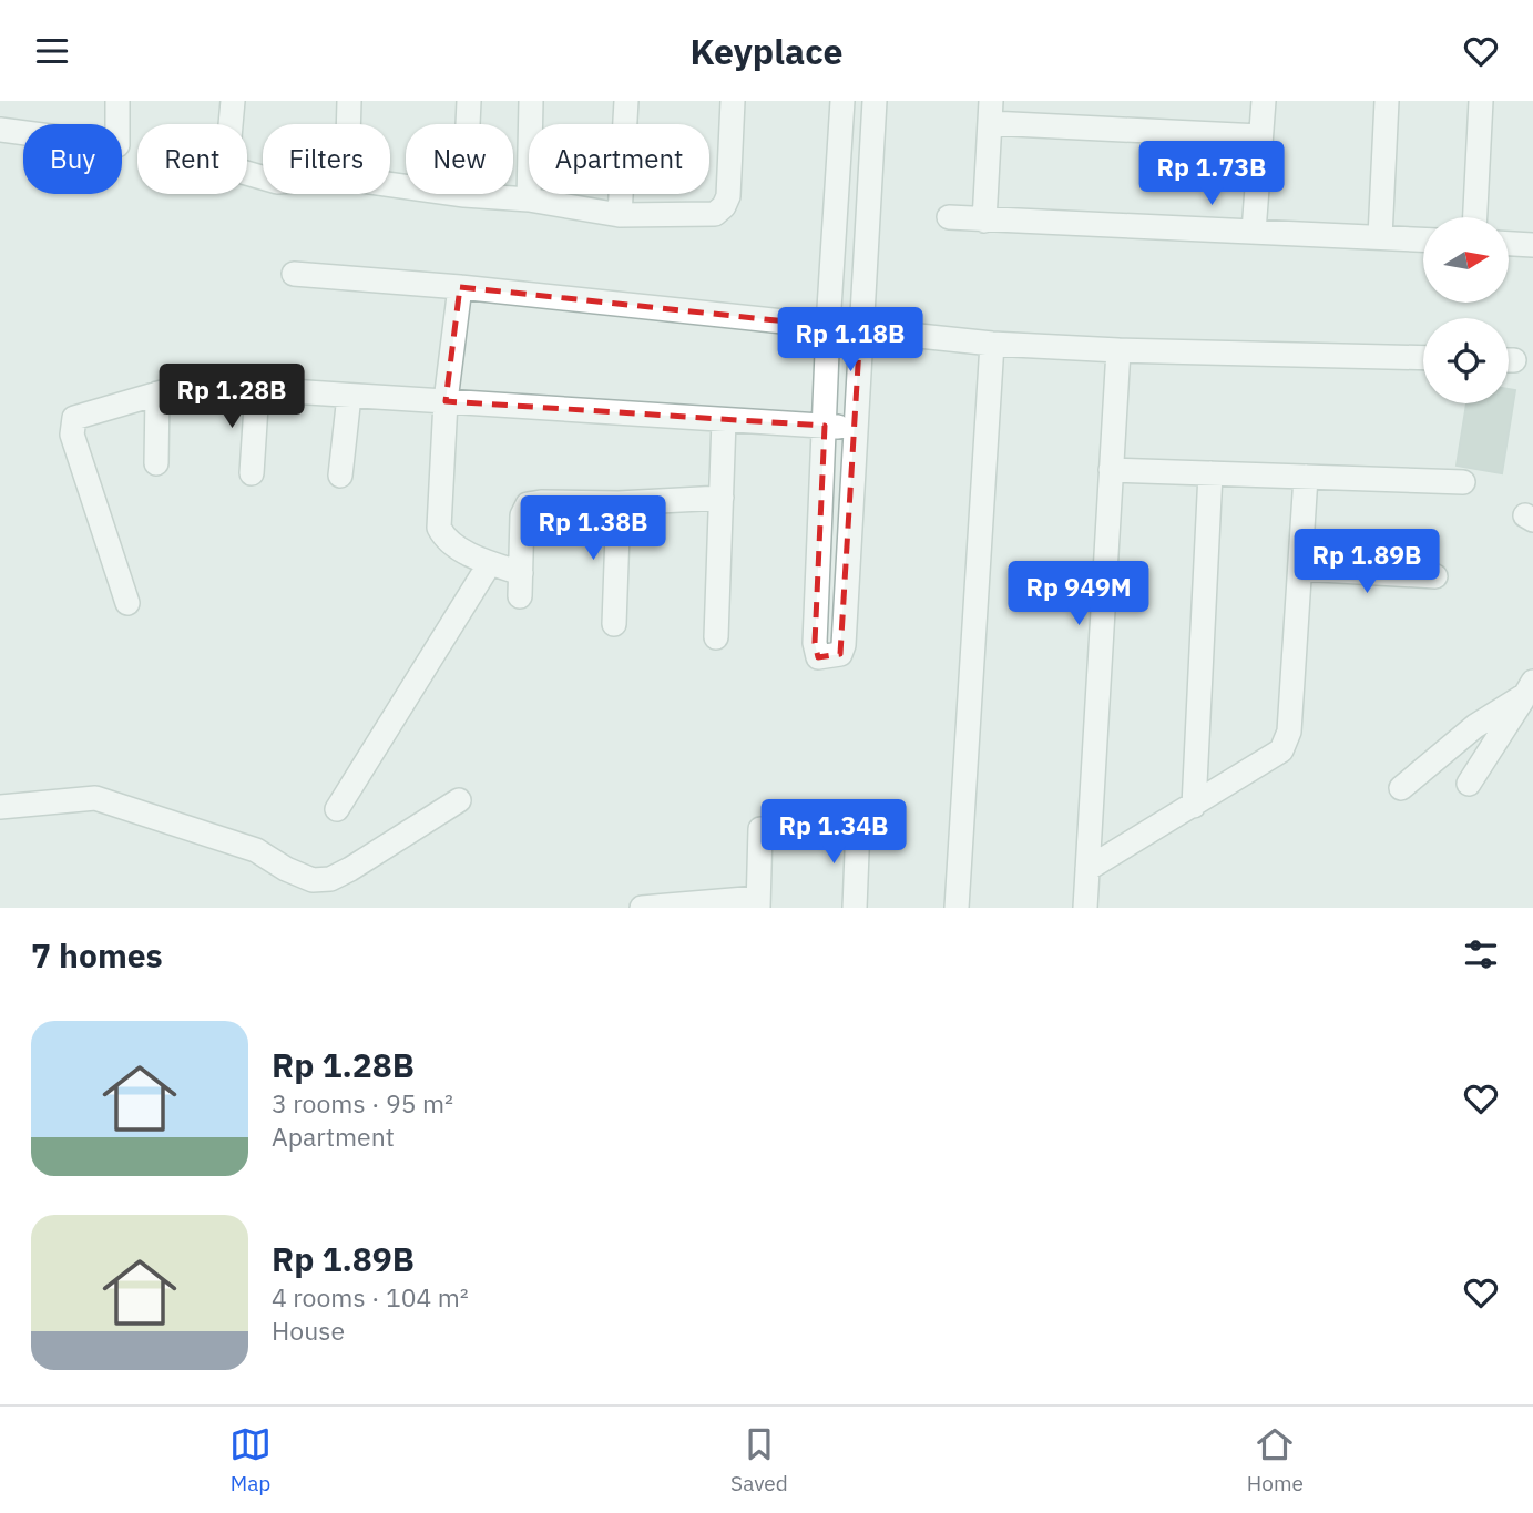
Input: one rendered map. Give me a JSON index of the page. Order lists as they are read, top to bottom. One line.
{"north":"right","page":{"header":"Keyplace","chip":["Buy","Rent","Filters","New","Apartment"],"price":["Rp 1.73B","Rp 1.18B","Rp 1.28B","Rp 1.38B","Rp 1.89B","Rp 949M","Rp 1.34B"],"heading":"7 homes","list":[{"name":"Rp 1.28B","note":"3 rooms · 95 m² · Apartment"},{"name":"Rp 1.89B","note":"4 rooms · 104 m² · House"}],"tabs":["Map","Saved","Home"]}}
